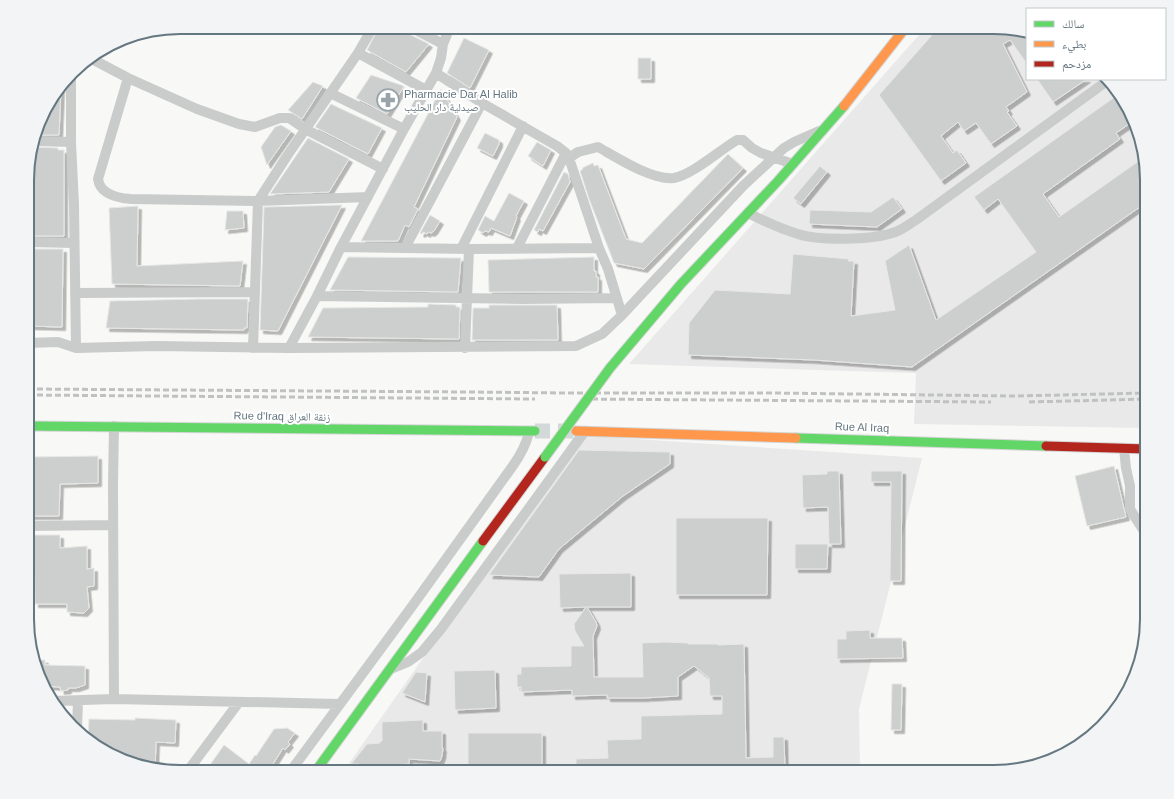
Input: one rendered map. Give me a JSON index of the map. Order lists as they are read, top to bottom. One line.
{"streets":{"street":["Rue d'Iraq زنقة العراق","Rue Al Iraq"]},"places":{"pharmacy":["Pharmacie Dar Al Halib صيدلية دار الحليب"]},"legend":["سالك","بطيء","مزدحم"]}
